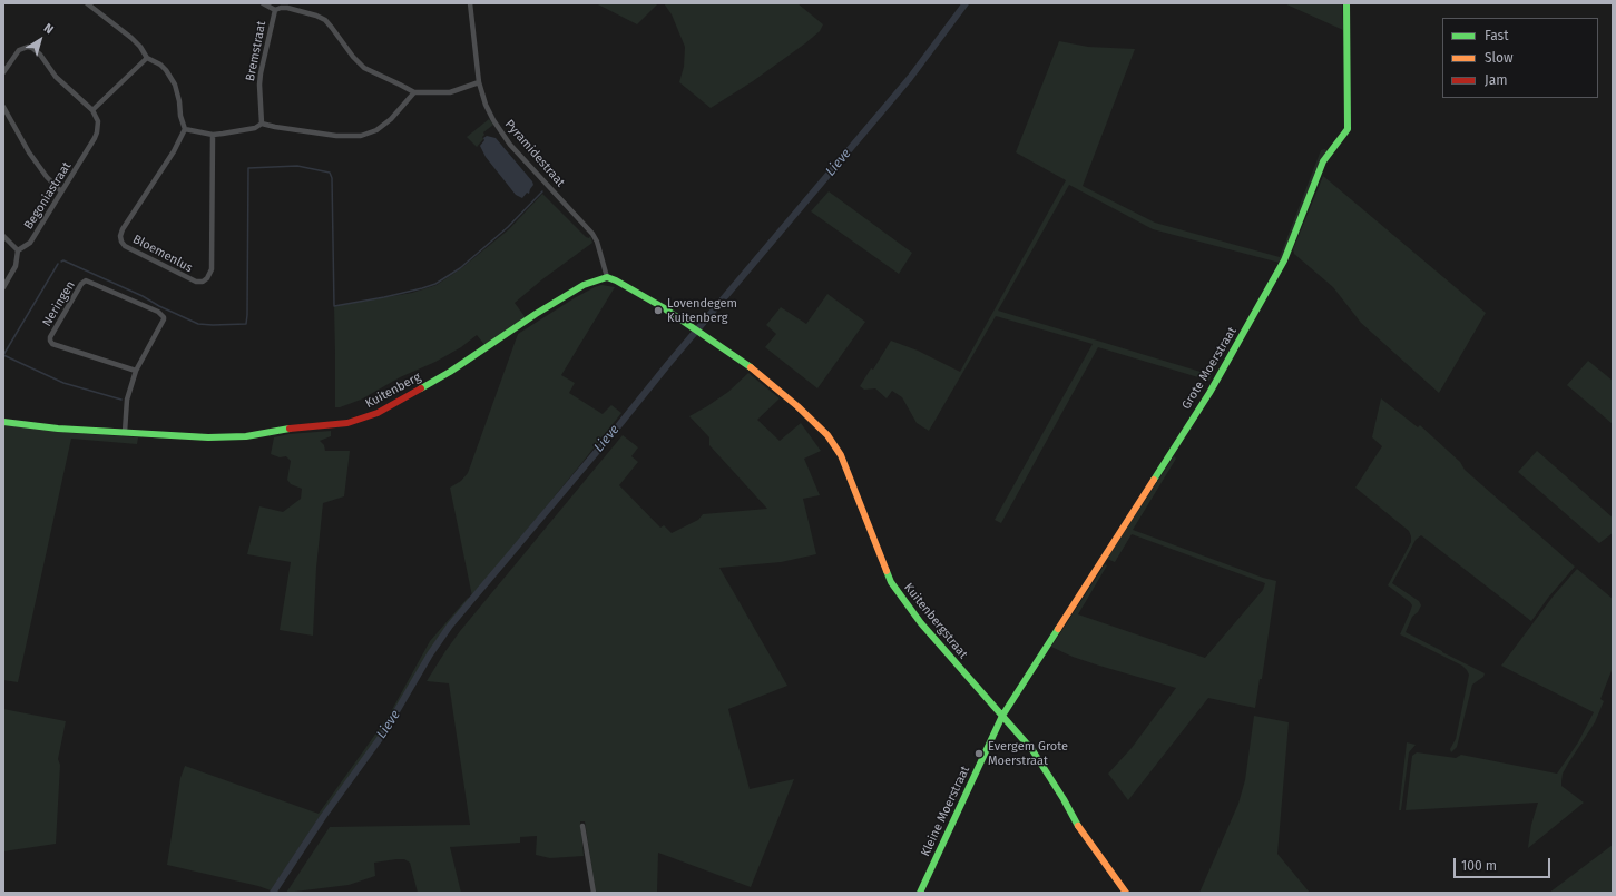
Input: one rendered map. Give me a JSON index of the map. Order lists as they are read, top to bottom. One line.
{"streets":{"street":["Bremstraat","Pyramidestraat","Begoniastraat","Bloemenlus","Neringen","Grote Moerstraat","Kuitenberg","Kuitenbergstraat","Kleine Moerstraat"]},"crossings":[["Bremstraat","Pyramidestraat"],["Pyramidestraat","Kuitenberg"],["Pyramidestraat","Kuitenbergstraat"],["Neringen","Kuitenberg"],["Grote Moerstraat","Kuitenbergstraat"],["Grote Moerstraat","Kleine Moerstraat"],["Kuitenberg","Kuitenbergstraat"],["Kuitenbergstraat","Kleine Moerstraat"]],"water":["Lieve"],"places":["Lovendegem Kuitenberg","Evergem Grote Moerstraat"],"legend":["Fast","Slow","Jam"],"scale_bar":"100 m","north":"top right"}
